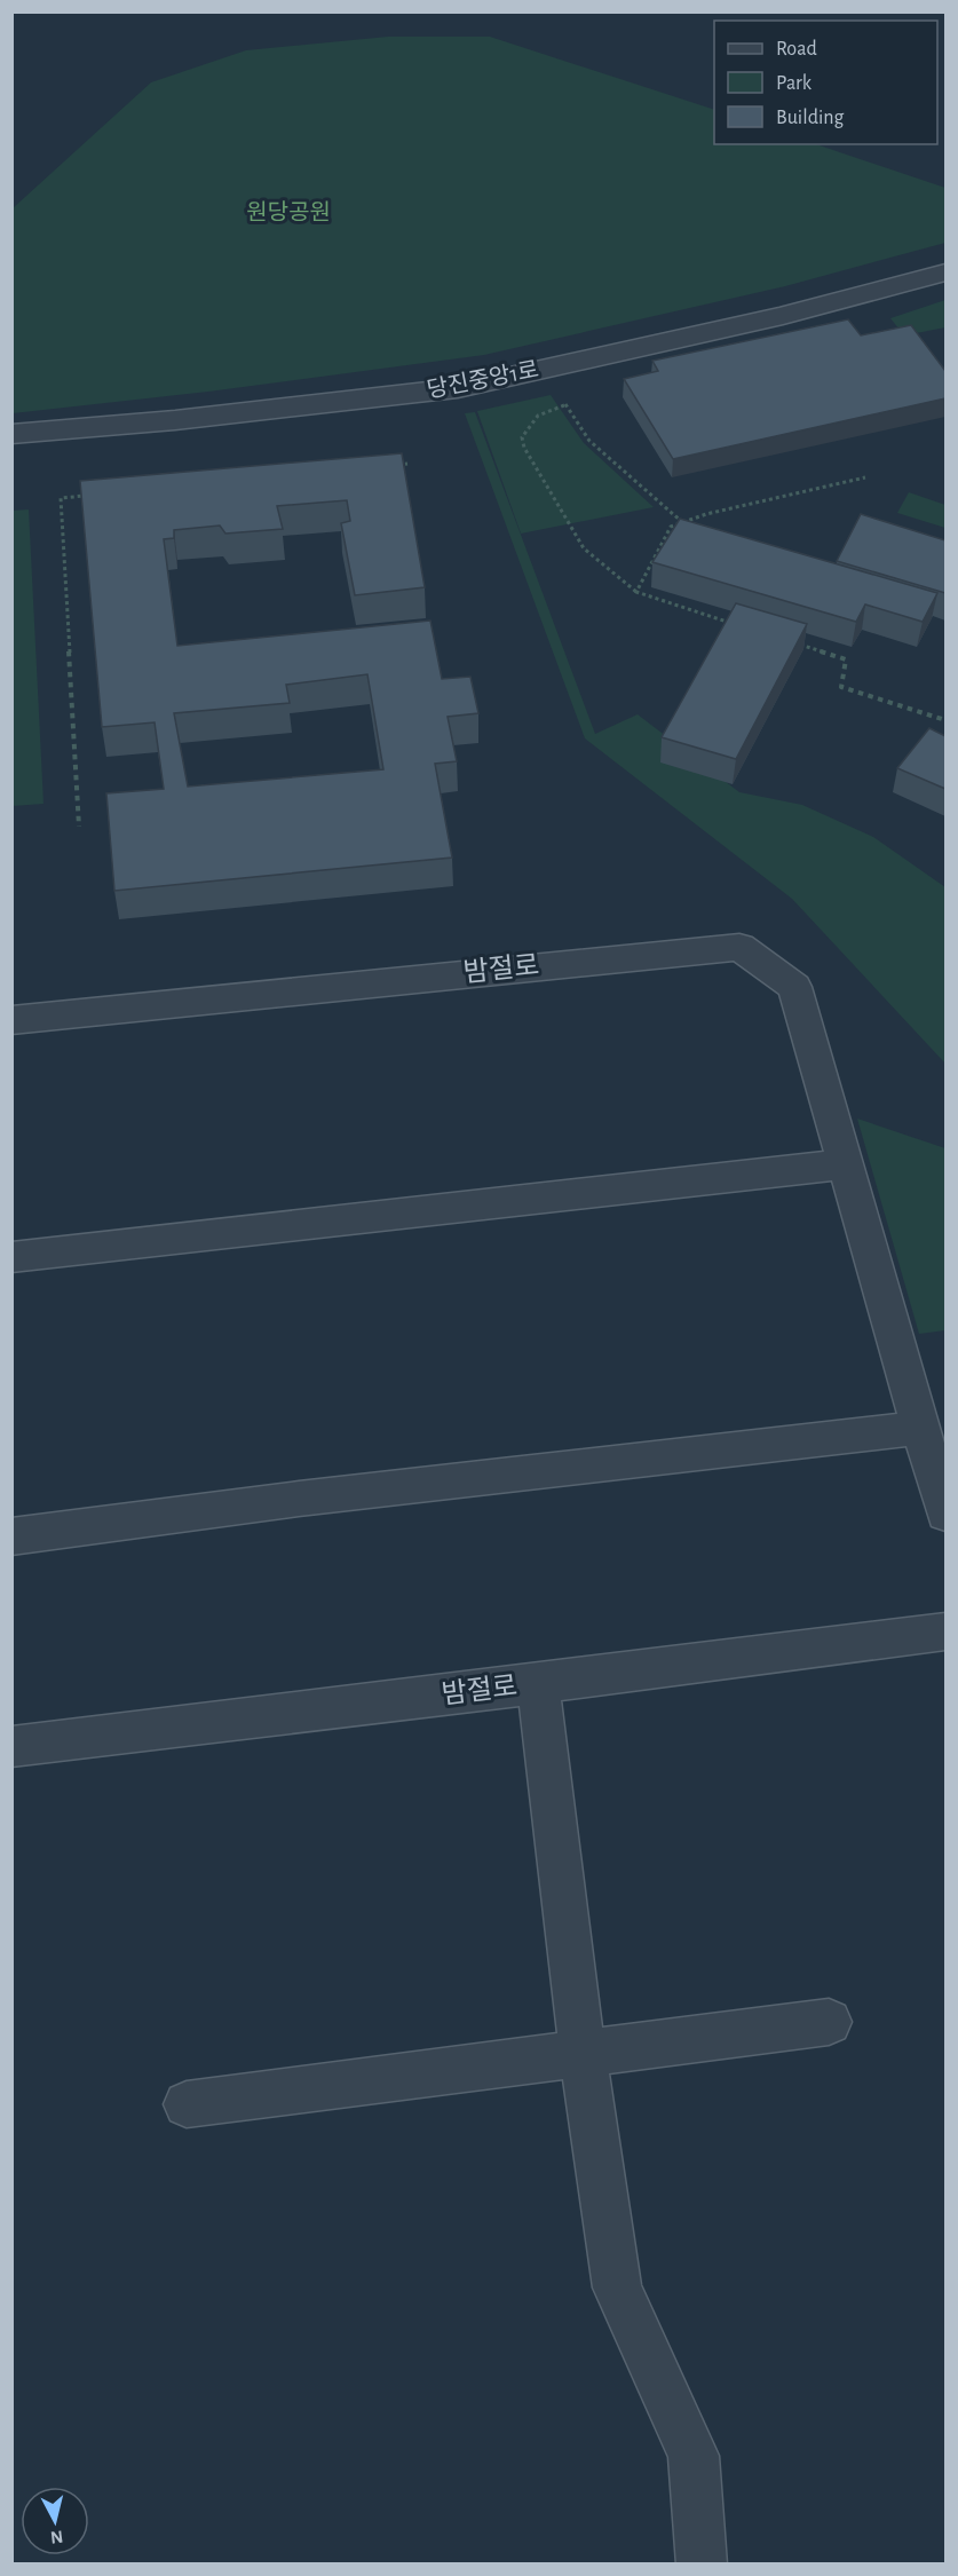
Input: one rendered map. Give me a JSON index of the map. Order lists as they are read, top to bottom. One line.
{"streets":{"street":["당진중앙1로","밤절로"]},"parks":["원당공원"],"legend":["Road","Park","Building"],"north":"bottom"}
